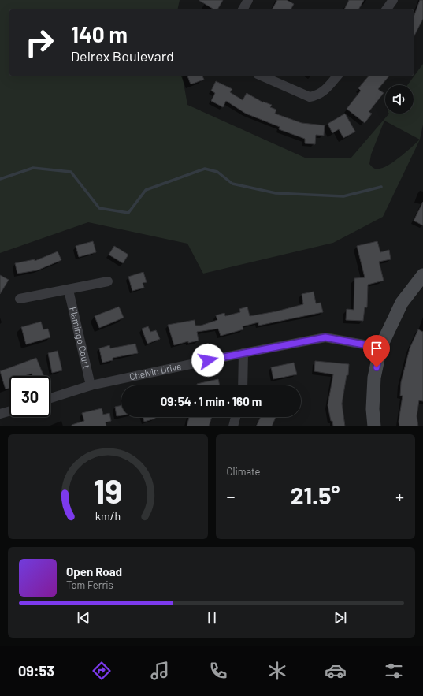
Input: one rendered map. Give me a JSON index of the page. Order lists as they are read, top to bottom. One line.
{"streets":{"street":["Flamingo Court","Chelvin Drive"]},"crossings":[["Flamingo Court","Chelvin Drive"]],"page":{"turn":["140 m","Delrex Boulevard"],"limit":"30","trip":"09:54 · 1 min · 160 m","tile":"Climate","heat":["−","21.5°","+"],"song":["Open Road","Tom Ferris"],"tabs":"09:53","gauge":["19","km/h"]}}
